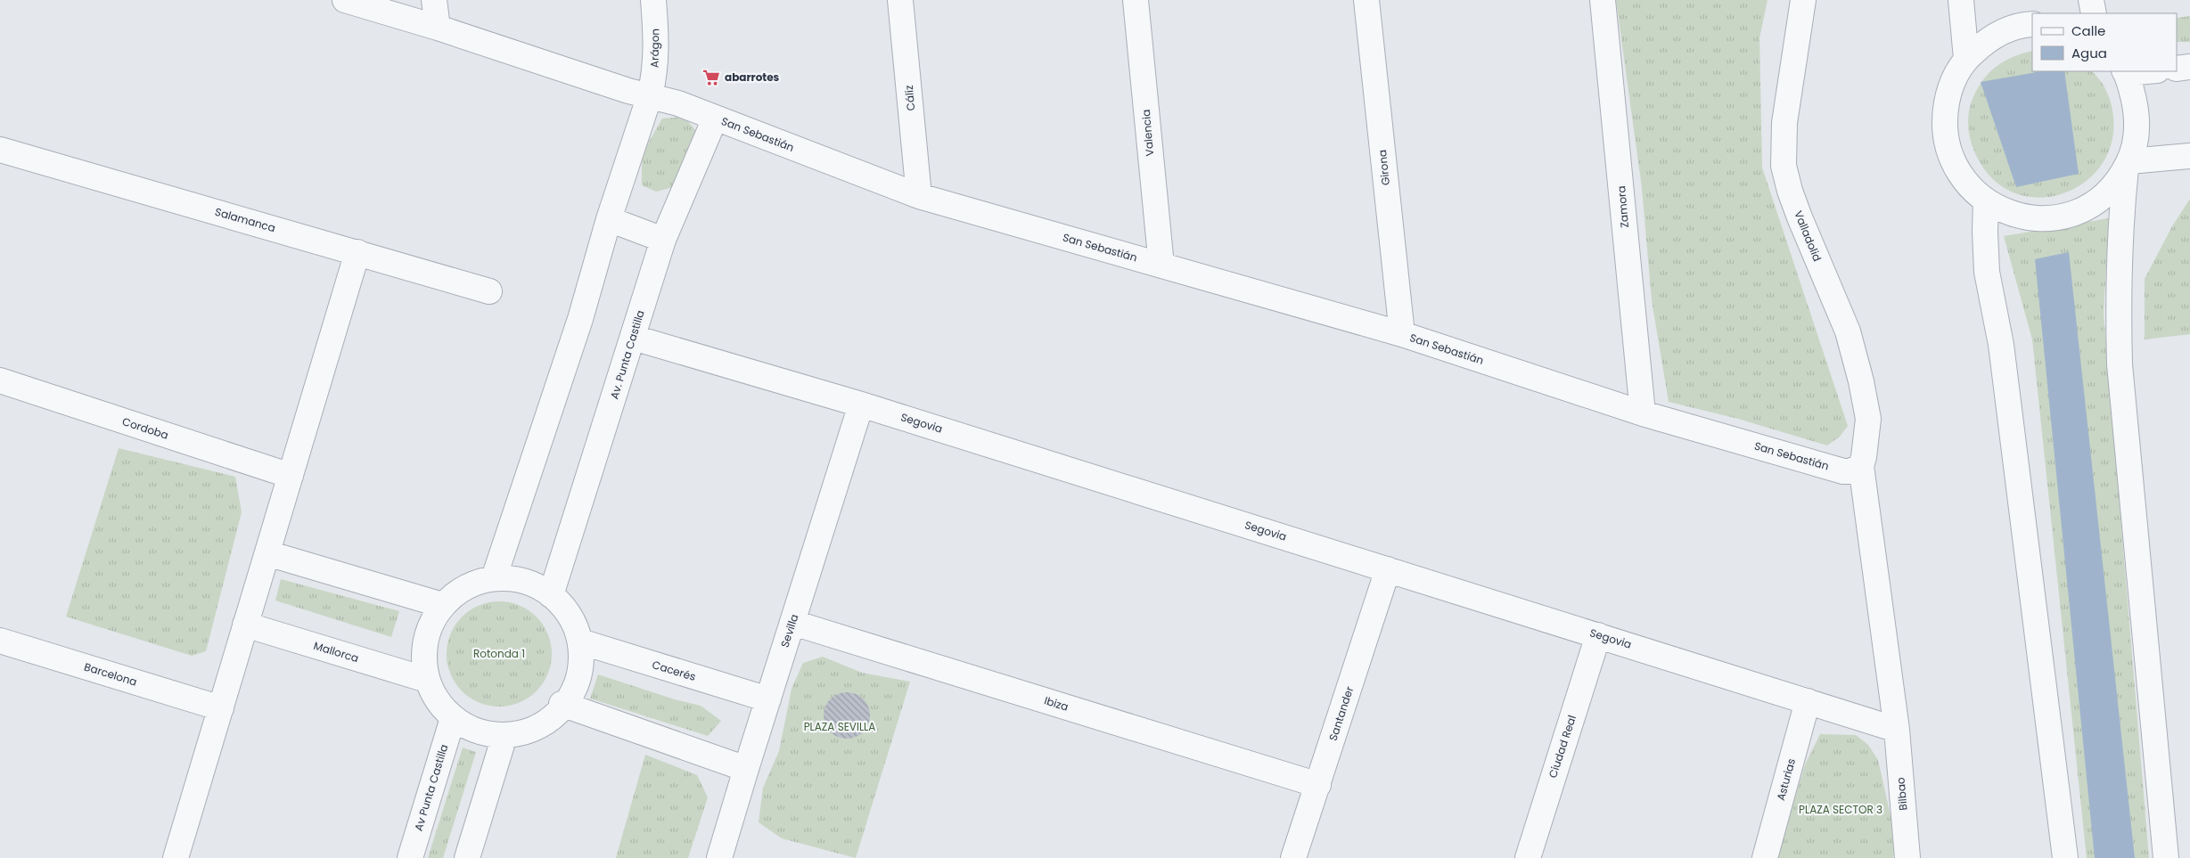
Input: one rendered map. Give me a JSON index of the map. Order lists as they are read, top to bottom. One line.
{"streets":{"street":["Arágon","Cáliz","Valencia","San Sebastián","Girona","Zamora","Salamanca","Valladolid","Av. Punta Castilla","Segovia","Cordoba","Sevilla","Mallorca","Cacerés","Barcelona","Ibiza","Santander","Ciudad Real","Asturias","Av Punta Castilla","Bilbao"]},"crossings":[["Arágon","San Sebastián"],["Arágon","Av. Punta Castilla"],["Arágon","Mallorca"],["Arágon","Cacerés"],["Arágon","Av Punta Castilla"],["Cáliz","San Sebastián"],["Valencia","San Sebastián"],["San Sebastián","Girona"],["San Sebastián","Zamora"],["San Sebastián","Valladolid"],["San Sebastián","Av. Punta Castilla"],["Valladolid","Segovia"],["Valladolid","Bilbao"],["Av. Punta Castilla","Segovia"],["Av. Punta Castilla","Mallorca"],["Av. Punta Castilla","Cacerés"],["Av. Punta Castilla","Av Punta Castilla"],["Segovia","Sevilla"],["Segovia","Santander"],["Segovia","Ciudad Real"],["Segovia","Asturias"],["Segovia","Bilbao"],["Sevilla","Cacerés"],["Sevilla","Ibiza"],["Mallorca","Cacerés"],["Mallorca","Av Punta Castilla"],["Cacerés","Av Punta Castilla"],["Ibiza","Santander"]],"parks":["Rotonda 1","PLAZA SEVILLA","PLAZA SECTOR 3"],"places":{"supermarket":["abarrotes"]},"legend":["Calle","Agua"]}
